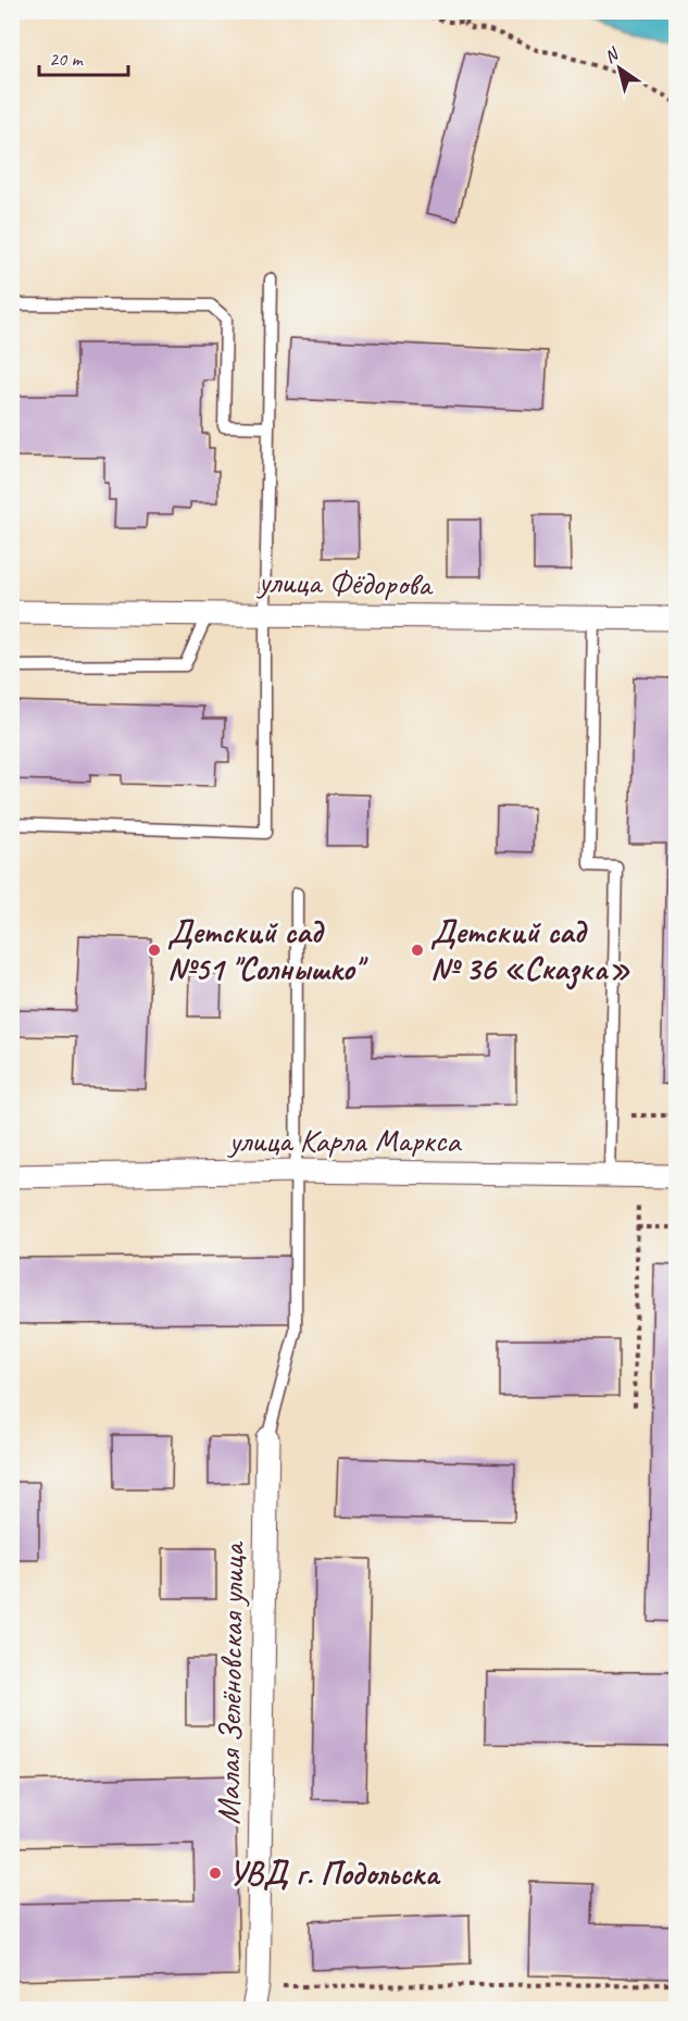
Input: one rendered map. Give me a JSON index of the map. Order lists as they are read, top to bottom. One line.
{"streets":{"street":["улица Фёдорова","улица Карла Маркса","Малая Зелёновская улица"]},"places":["Детский сад №51 \"Солнышко\"","Детский сад № 36 «Сказка»","УВД г. Подольска"],"scale_bar":"20 m","north":"top left"}
